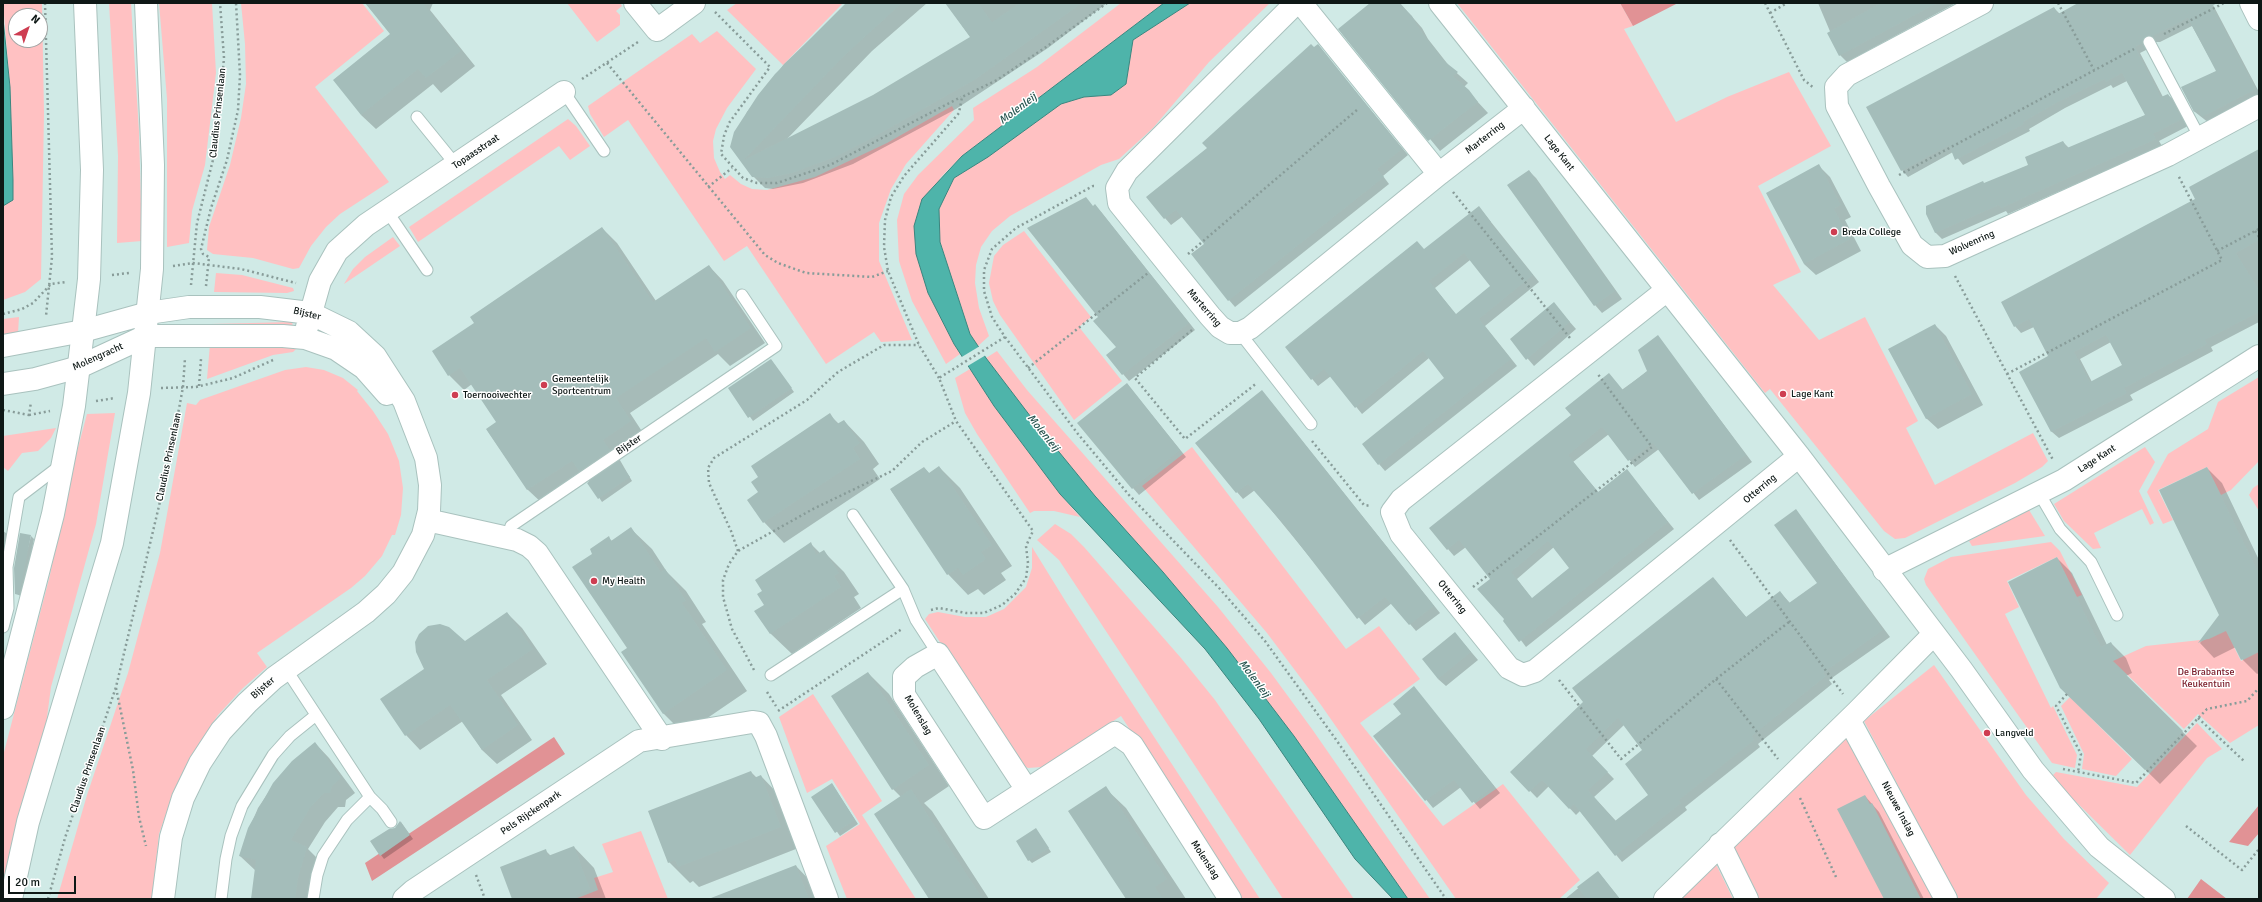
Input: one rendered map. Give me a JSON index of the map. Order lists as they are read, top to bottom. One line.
{"streets":{"street":["Marterring","Topaasstraat","Lage Kant","Wolvenring","Bijster","Molengracht","Otterring","Molenslag","Nieuwe Inslag","Pels Rijckenpark"],"path":["Claudius Prinsenlaan"]},"crossings":[["Claudius Prinsenlaan","Bijster"],["Marterring","Lage Kant"],["Topaasstraat","Bijster"],["Lage Kant","Otterring"],["Bijster","Molengracht"]],"water":["Molenleij"],"parks":["De Brabantse Keukentuin"],"places":["Breda College","Gemeentelijk Sportcentrum","Lage Kant","Toernooivechter","My Health","Langveld"],"scale_bar":"20 m","north":"top right"}
